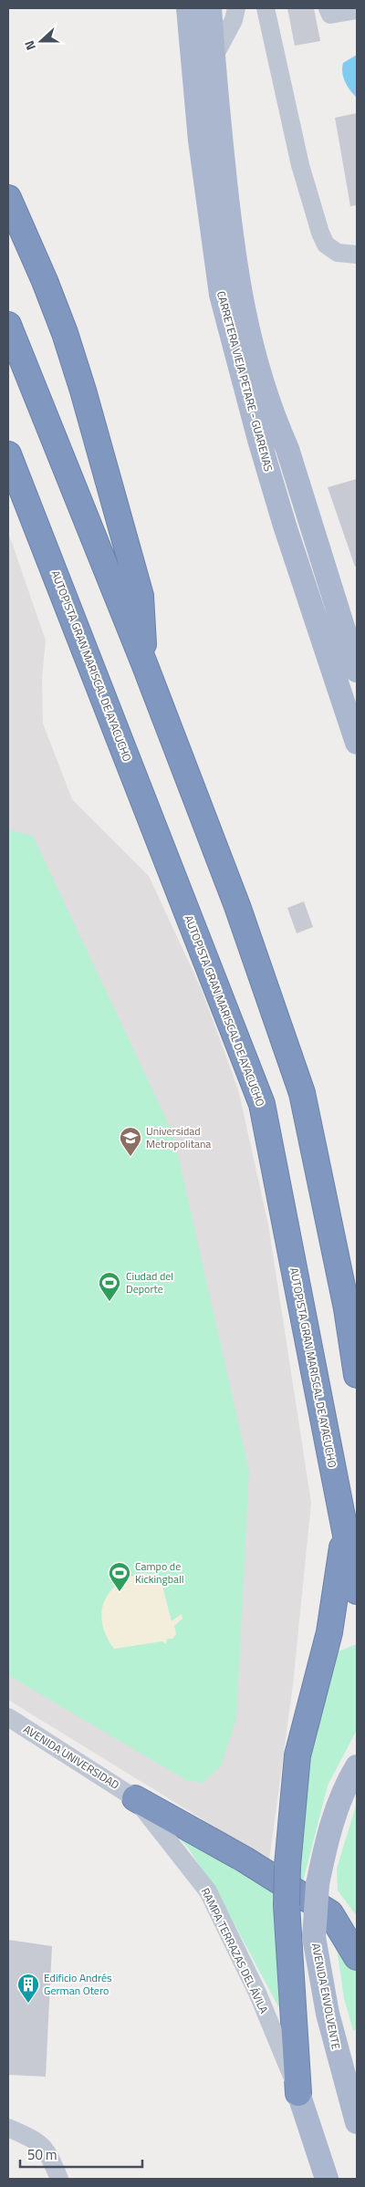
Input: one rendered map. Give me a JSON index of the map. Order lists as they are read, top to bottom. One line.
{"streets":{"highway":["AUTOPISTA GRAN MARISCAL DE AYACUCHO"],"main road":["CARRETERA VIEJA PETARE - GUARENAS","AVENIDA ENVOLVENTE"],"street":["AVENIDA UNIVERSIDAD","RAMPA TERRAZAS DEL ÁVILA"]},"crossings":[["AVENIDA UNIVERSIDAD","RAMPA TERRAZAS DEL ÁVILA"]],"places":{"school or university":["Universidad Metropolitana"],"sports":["Ciudad del Deporte","Campo de Kickingball"],"building":["Edificio Andrés German Otero"]},"scale_bar":"50 m","north":"left"}
